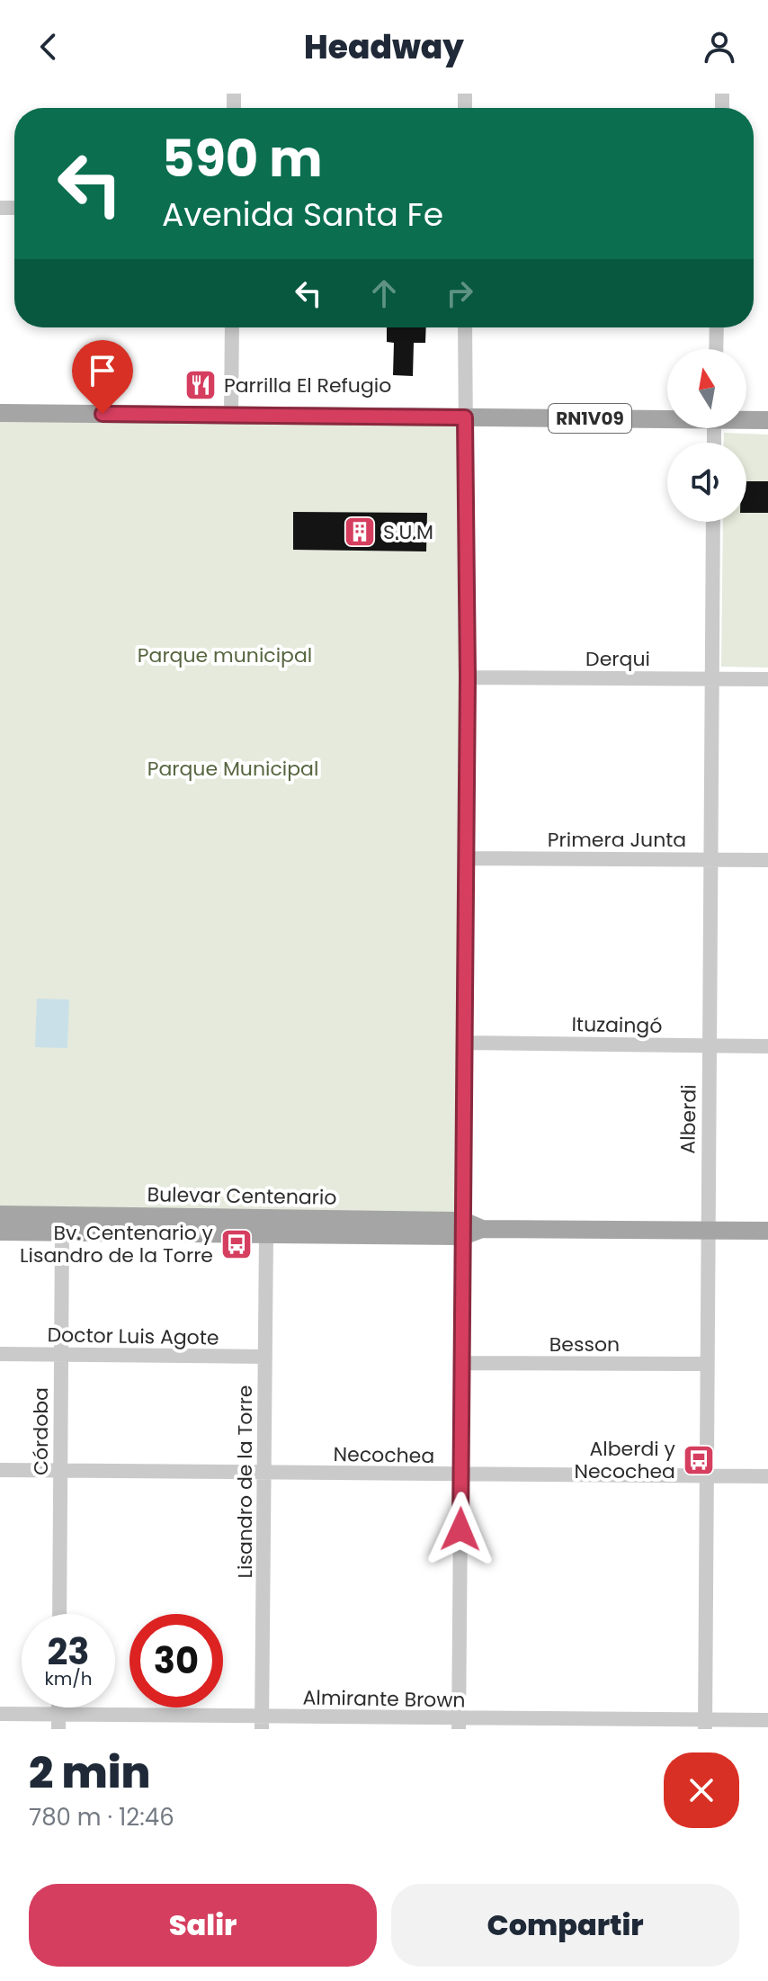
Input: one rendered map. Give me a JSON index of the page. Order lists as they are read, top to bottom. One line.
{"streets":{"main road":["RN1V09","Bulevar Centenario"],"street":["Derqui","Primera Junta","Ituzaingó","Alberdi","Doctor Luis Agote","Besson","Córdoba","Necochea","Lisandro de la Torre","Almirante Brown"]},"crossings":[["Derqui","Alberdi"],["Primera Junta","Alberdi"],["Ituzaingó","Alberdi"],["Alberdi","Bulevar Centenario"],["Alberdi","Besson"],["Alberdi","Necochea"],["Alberdi","Almirante Brown"],["Bulevar Centenario","Córdoba"],["Bulevar Centenario","Lisandro de la Torre"],["Doctor Luis Agote","Córdoba"],["Doctor Luis Agote","Lisandro de la Torre"],["Córdoba","Necochea"],["Necochea","Lisandro de la Torre"],["Lisandro de la Torre","Almirante Brown"]],"parks":["Parque municipal","Parque Municipal"],"places":{"restaurant":["Parrilla El Refugio"],"building":["S.U.M"],"bus stop":["Bv. Centenario y Lisandro de la Torre","Alberdi y Necochea"]},"north":"top","page":{"header":"Headway","turn":["590 m","Avenida Santa Fe"],"speed":"23 km/h","limit":"30","heading":["2 min","780 m · 12:46"],"buttons":["Salir","Compartir"]}}
